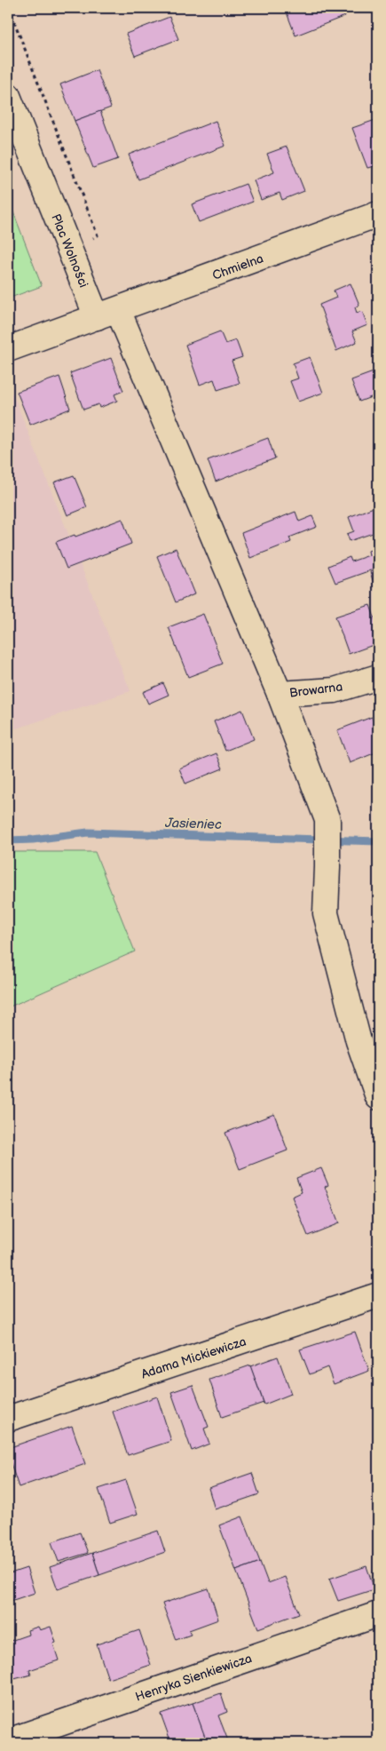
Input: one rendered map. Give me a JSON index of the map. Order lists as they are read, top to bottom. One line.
{"streets":{"street":["Plac Wolności","Chmielna","Browarna","Adama Mickiewicza","Henryka Sienkiewicza"]},"crossings":[["Plac Wolności","Chmielna"],["Plac Wolności","Browarna"]],"water":["Jasieniec"]}
